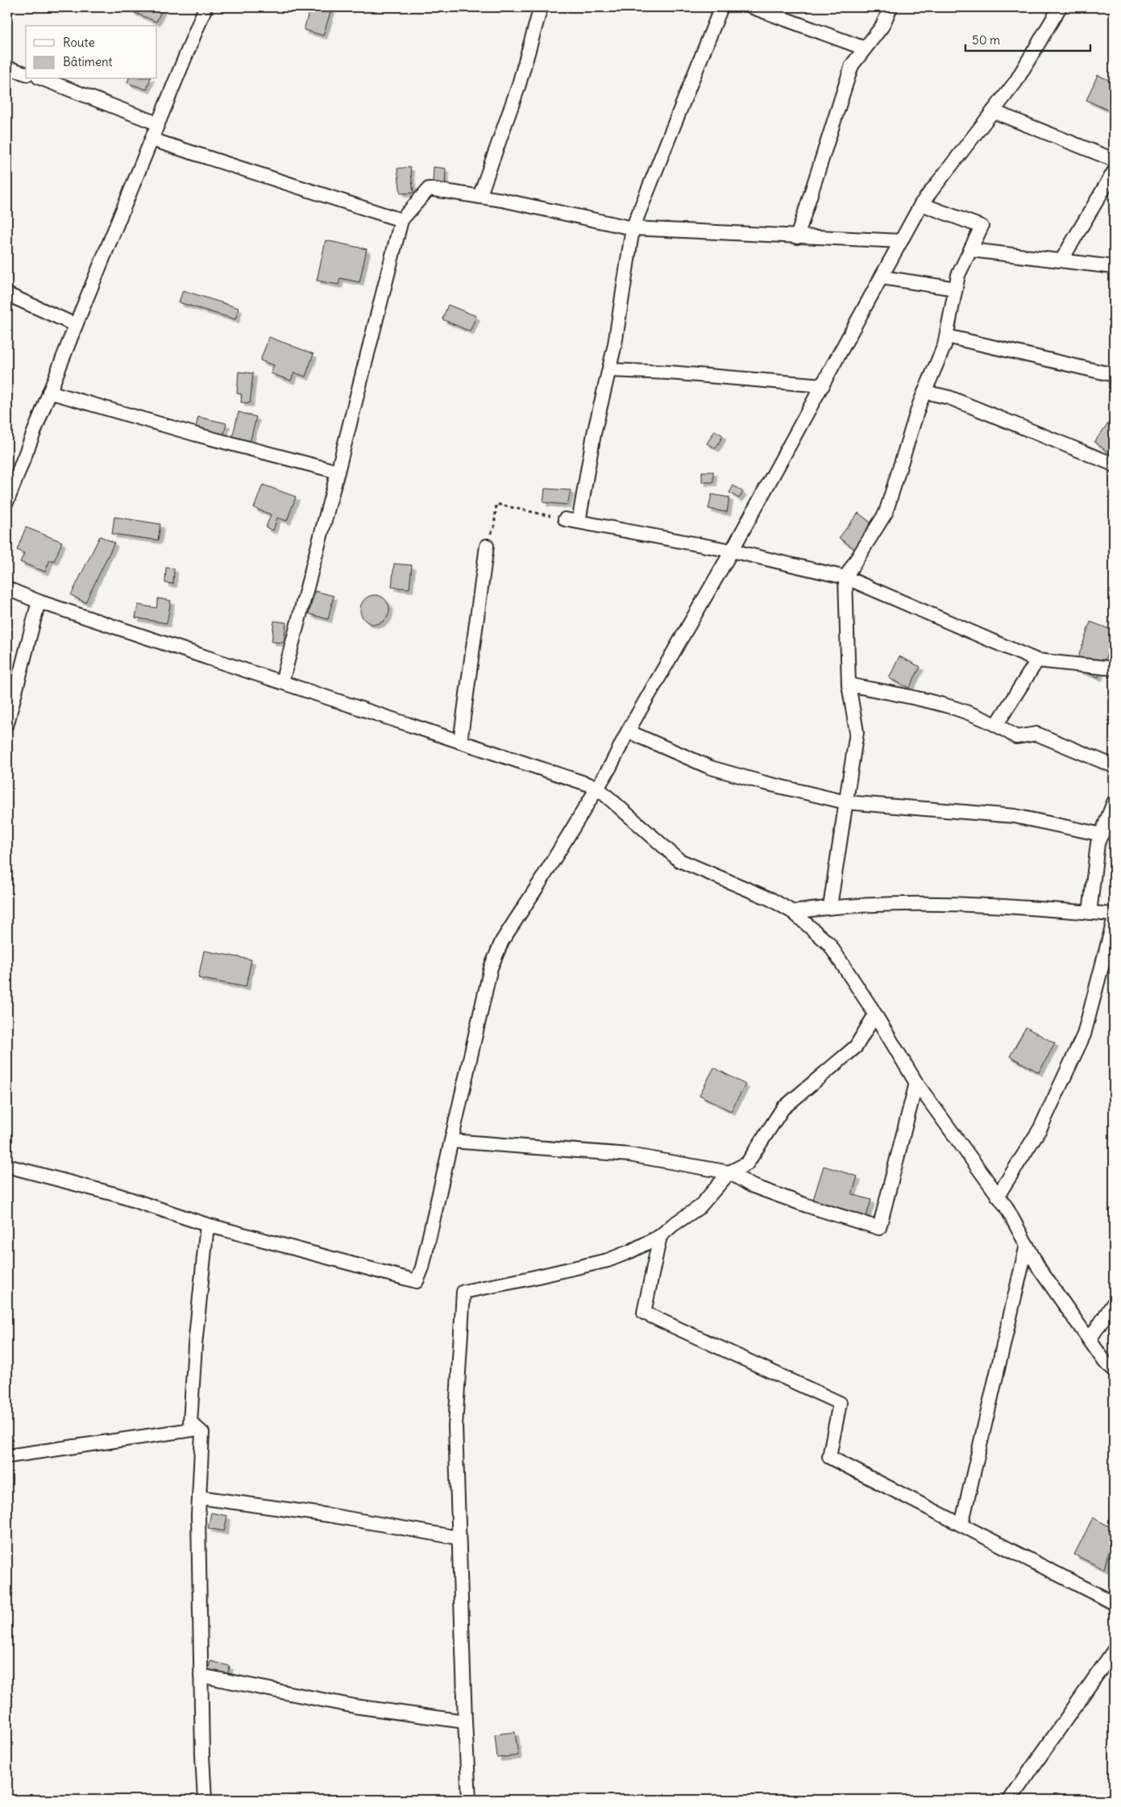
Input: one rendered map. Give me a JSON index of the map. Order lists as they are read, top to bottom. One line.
{"legend":["Route","Bâtiment"],"scale_bar":"50 m"}
